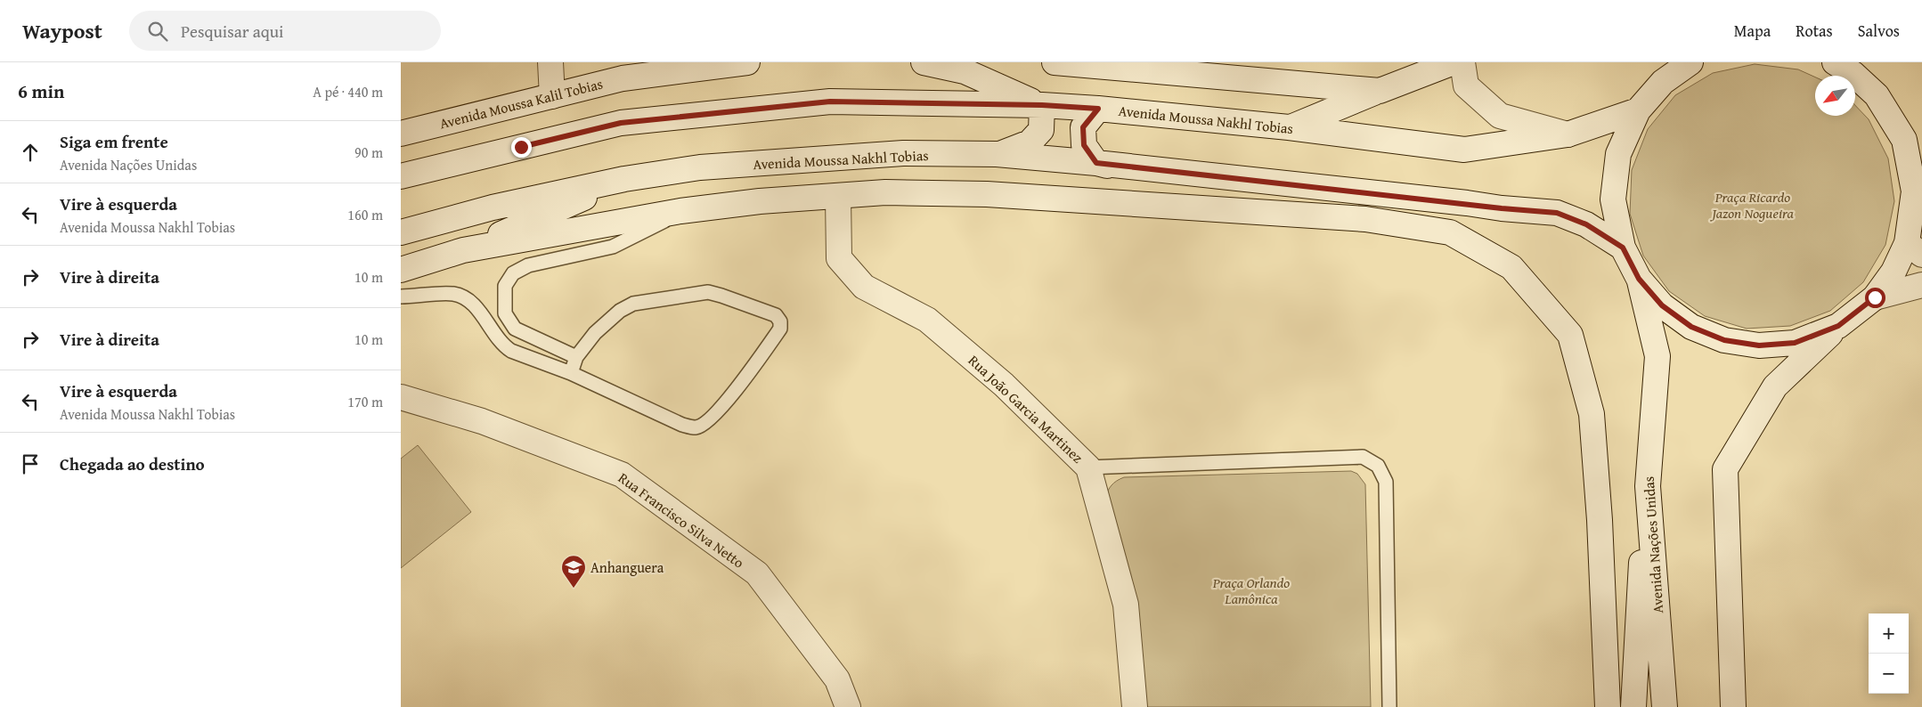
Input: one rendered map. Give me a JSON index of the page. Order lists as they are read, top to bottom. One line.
{"streets":{"main road":["Avenida Moussa Kalil Tobias","Avenida Moussa Nakhl Tobias","Rua João Garcia Martinez","Rua Francisco Silva Netto","Avenida Nações Unidas"]},"crossings":[["Avenida Moussa Nakhl Tobias","Avenida Nações Unidas"]],"parks":["Praça Ricardo Jazon Nogueira","Praça Orlando Lamônica"],"places":{"school or university":["Anhanguera"]},"north":"bottom left","page":{"header":"Waypost","search":"Pesquisar aqui","nav":["Mapa","Rotas","Salvos"],"heading":["6 min","A pé · 440 m"],"list":[["Siga em frente","Avenida Nações Unidas","90 m"],["Vire à esquerda","Avenida Moussa Nakhl Tobias","160 m"],["Vire à direita","10 m"],["Vire à direita","10 m"],["Vire à esquerda","Avenida Moussa Nakhl Tobias","170 m"],"Chegada ao destino"],"map_buttons":["+","−"]}}
